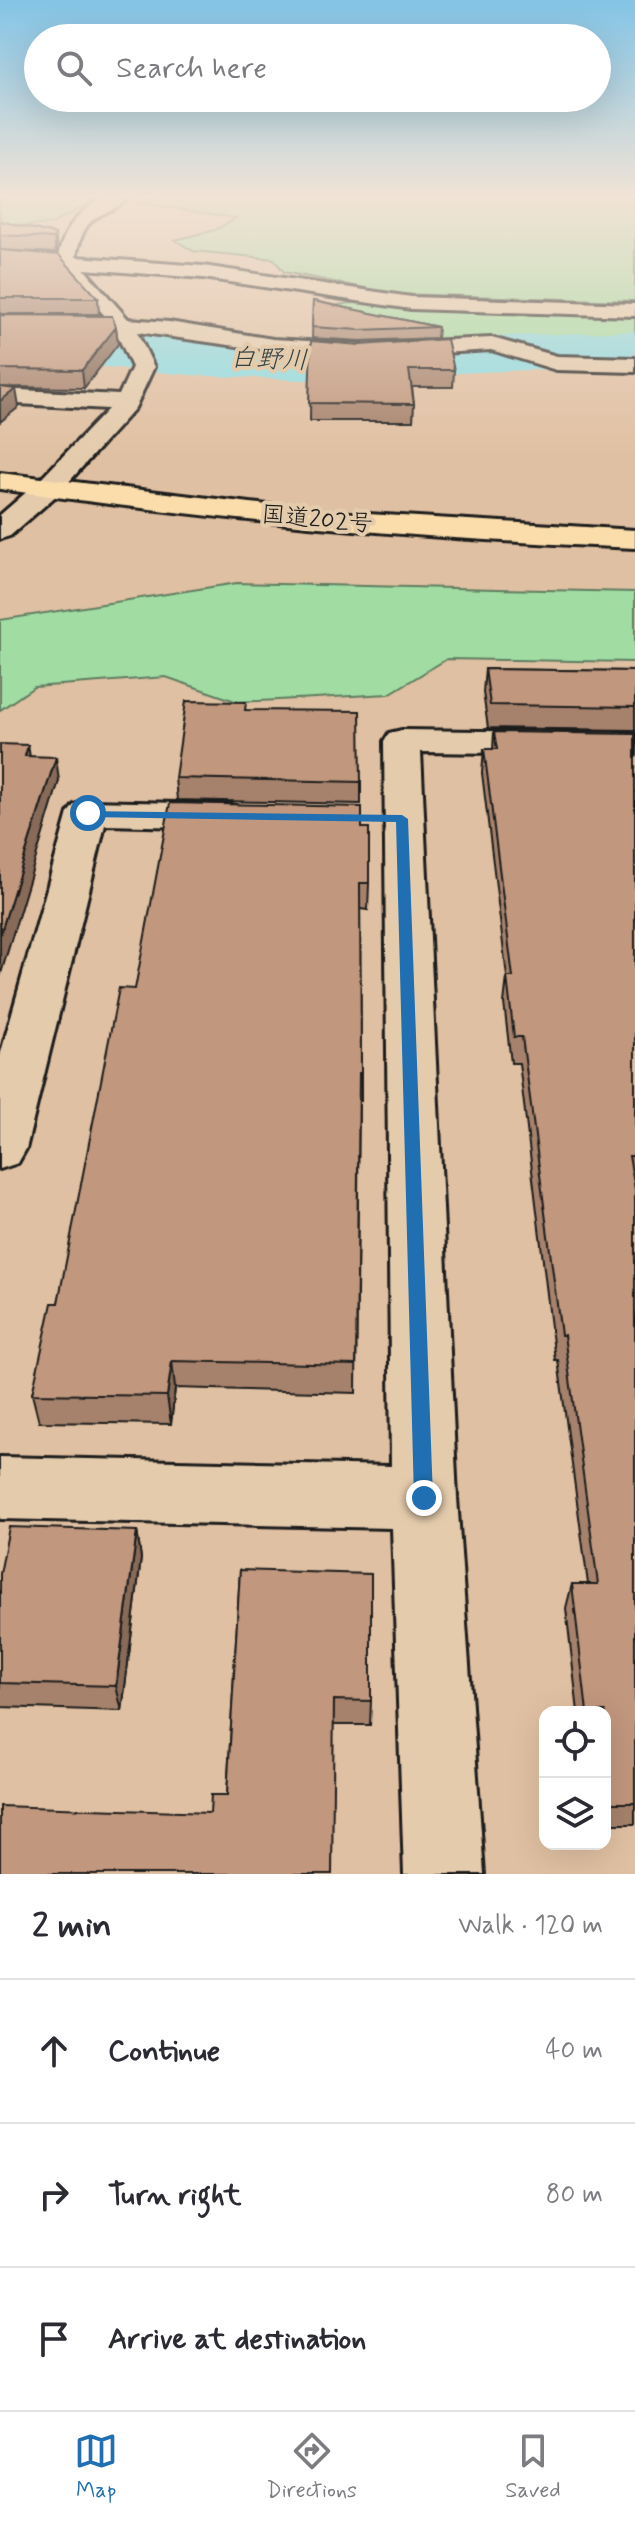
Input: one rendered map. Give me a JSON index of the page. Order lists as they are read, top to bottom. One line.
{"streets":{"highway":["国道202号"]},"water":["白野川"],"page":{"search":"Search here","heading":["2 min","Walk · 120 m"],"list":[["Continue","40 m"],["Turn right","80 m"],"Arrive at destination"],"nav":["Map","Directions","Saved"]}}
